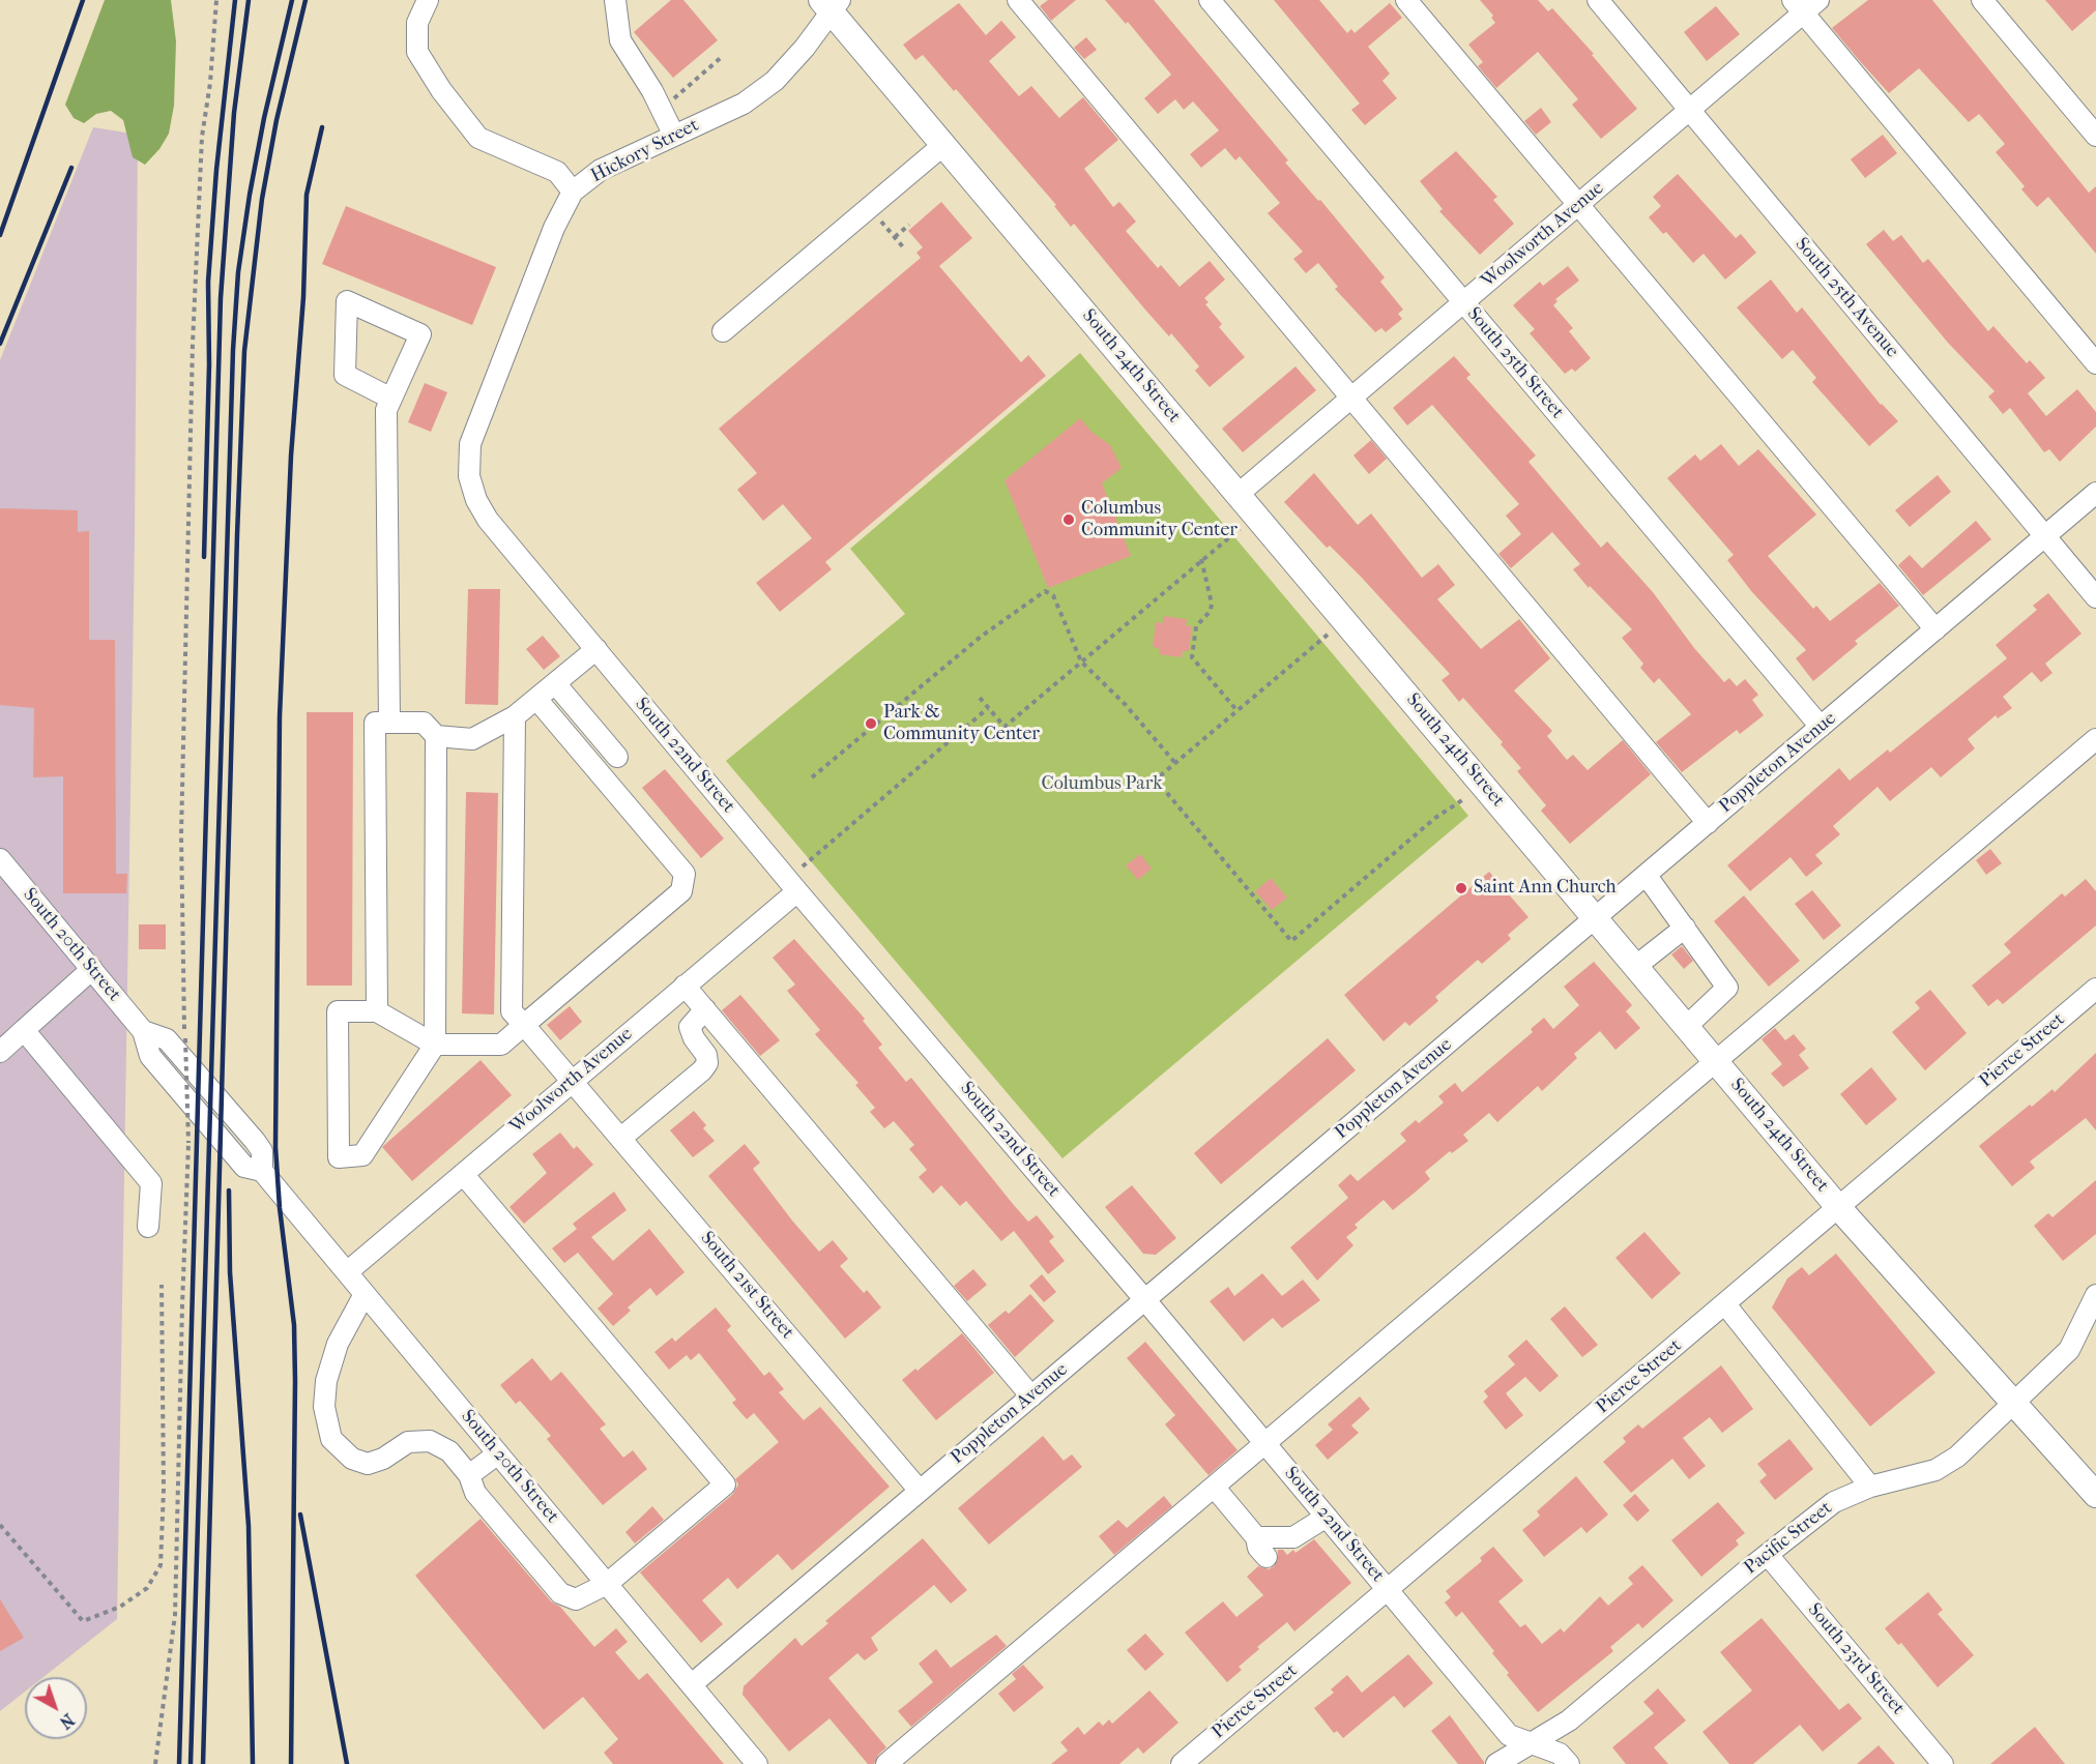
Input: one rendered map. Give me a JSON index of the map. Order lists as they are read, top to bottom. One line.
{"streets":{"main road":["South 24th Street"],"street":["Hickory Street","Woolworth Avenue","South 25th Avenue","South 25th Street","South 22nd Street","Poppleton Avenue","South 20th Street","Pierce Street","South 21st Street","Pacific Street","South 23rd Street"]},"crossings":[["Hickory Street","South 24th Street"],["Hickory Street","South 22nd Street"],["Woolworth Avenue","South 25th Avenue"],["Woolworth Avenue","South 25th Street"],["Woolworth Avenue","South 24th Street"],["Woolworth Avenue","South 22nd Street"],["Woolworth Avenue","South 20th Street"],["Woolworth Avenue","South 21st Street"],["South 25th Avenue","Poppleton Avenue"],["South 25th Street","Poppleton Avenue"],["South 24th Street","Poppleton Avenue"],["South 24th Street","Pierce Street"],["South 24th Street","Pacific Street"],["South 22nd Street","Poppleton Avenue"],["South 22nd Street","Pierce Street"],["South 22nd Street","Pacific Street"],["Poppleton Avenue","South 20th Street"],["Poppleton Avenue","South 21st Street"],["Pacific Street","South 23rd Street"]],"parks":["Columbus Park"],"places":["Columbus Community Center","Park & Community Center","Saint Ann Church"],"north":"bottom right"}
